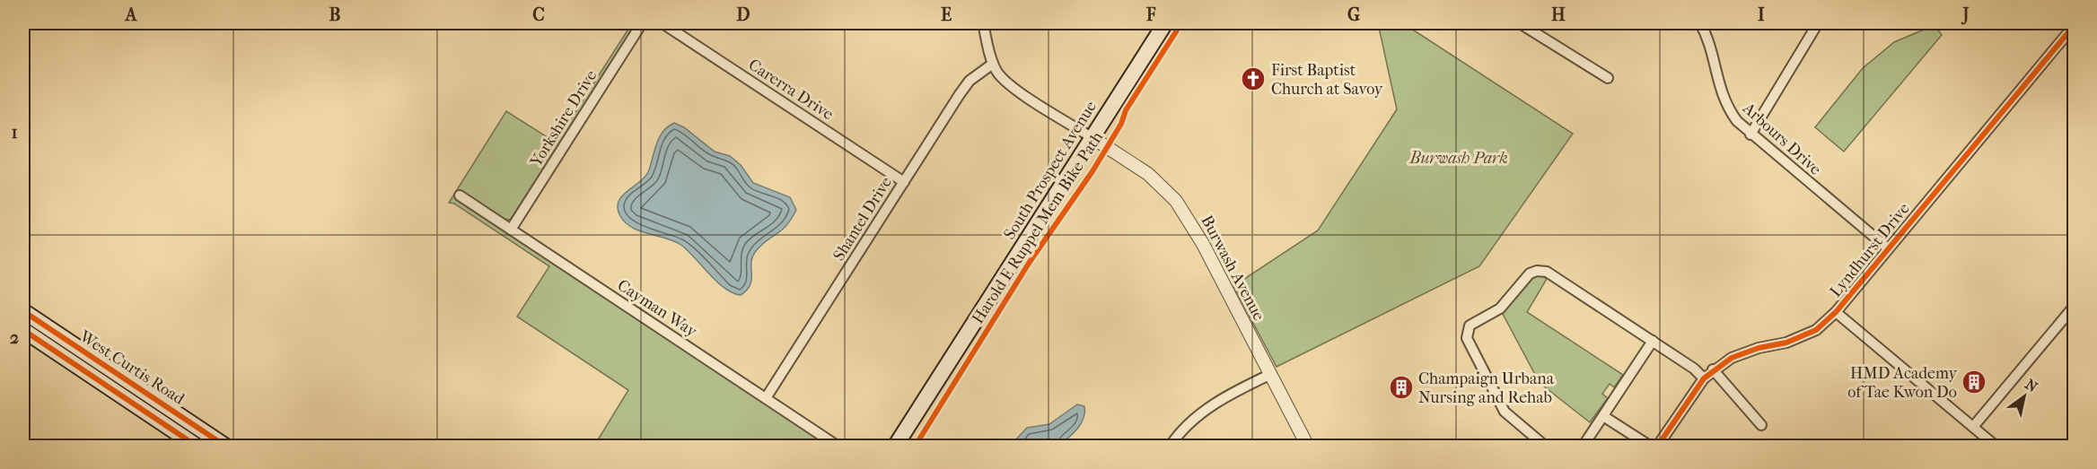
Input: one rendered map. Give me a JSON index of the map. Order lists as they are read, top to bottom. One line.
{"streets":{"main road":["South Prospect Avenue","West Curtis Road"],"street":["Carerra Drive","Yorkshire Drive","Arbours Drive","Shantel Drive","Lyndhurst Drive","Burwash Avenue","Cayman Way"],"cycle path":["Harold E Ruppel Mem Bike Path"]},"crossings":[["Carerra Drive","Shantel Drive"],["Yorkshire Drive","Cayman Way"],["Arbours Drive","Lyndhurst Drive"],["South Prospect Avenue","Burwash Avenue"],["Shantel Drive","Cayman Way"]],"parks":["Burwash Park"],"places":{"church":["First Baptist Church at Savoy"],"building":["HMD Academy of Tae Kwon Do","Champaign Urbana Nursing and Rehab"]},"north":"top right","grid":{"columns":["A","B","C","D","E","F","G","H","I","J"],"rows":["1","2"]}}
